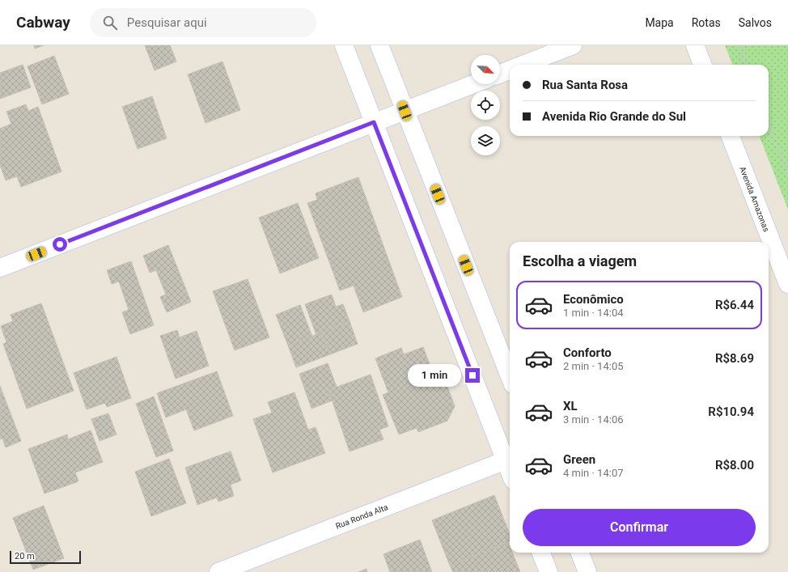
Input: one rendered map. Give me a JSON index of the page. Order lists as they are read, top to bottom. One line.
{"streets":{"street":["Avenida Amazonas","Rua Ronda Alta"]},"scale_bar":"20 m","north":"bottom right","page":{"header":"Cabway","search":"Pesquisar aqui","nav":["Mapa","Rotas","Salvos"],"banner":["Rua Santa Rosa","Avenida Rio Grande do Sul"],"heading":"Escolha a viagem","list":[{"name":"Econômico","note":"1 min · 14:04","value":"R$6.44"},{"name":"Conforto","note":"2 min · 14:05","value":"R$8.69"},{"name":"XL","note":"3 min · 14:06","value":"R$10.94"},{"name":"Green","note":"4 min · 14:07","value":"R$8.00"}],"bubble":"1 min","buttons":"Confirmar","scale":"20 m"}}
